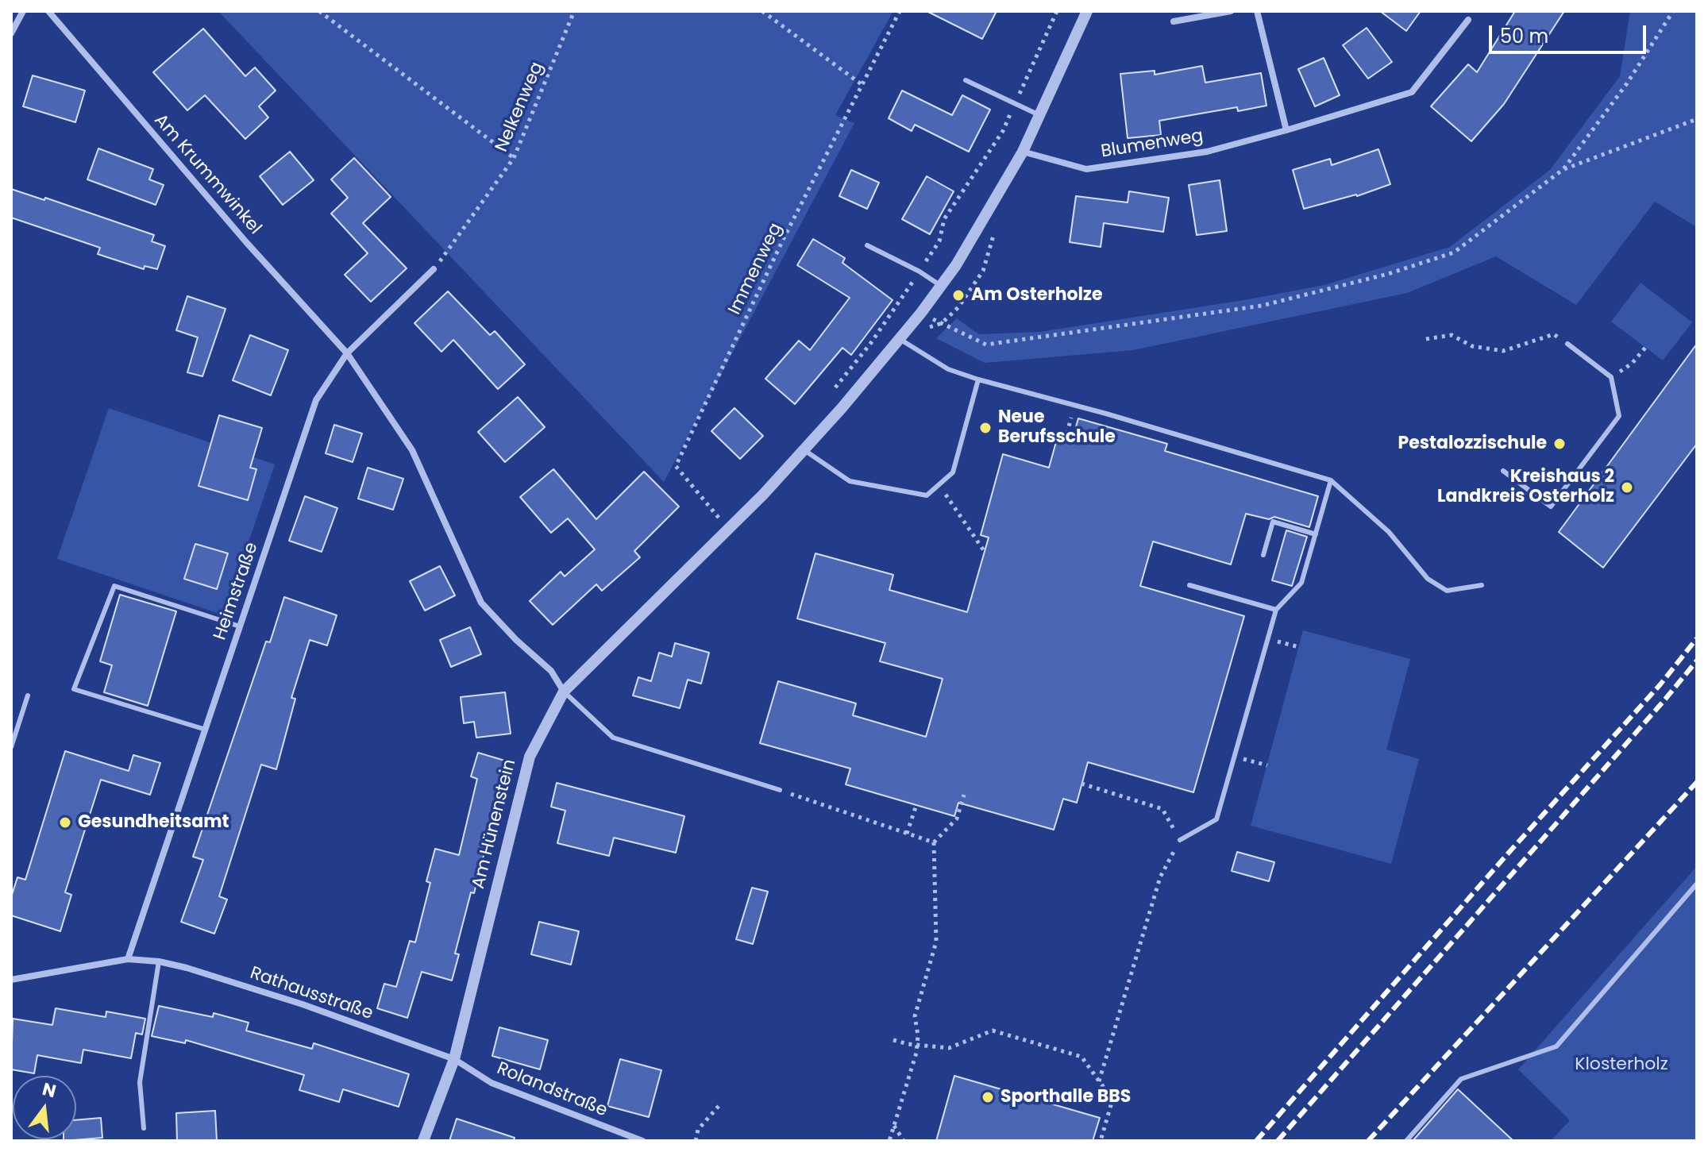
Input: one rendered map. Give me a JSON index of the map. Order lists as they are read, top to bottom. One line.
{"streets":{"street":["Blumenweg","Am Krummwinkel","Heimstraße","Am Hünenstein","Rathausstraße","Rolandstraße"],"path":["Nelkenweg","Immenweg"]},"crossings":[["Nelkenweg","Heimstraße"],["Am Krummwinkel","Heimstraße"],["Heimstraße","Rathausstraße"],["Am Hünenstein","Rathausstraße"],["Am Hünenstein","Rolandstraße"],["Rathausstraße","Rolandstraße"]],"parks":["Klosterholz"],"places":["Am Osterholze","Neue Berufsschule","Pestalozzischule","Kreishaus 2 Landkreis Osterholz","Gesundheitsamt","Sporthalle BBS"],"scale_bar":"50 m","north":"top"}
